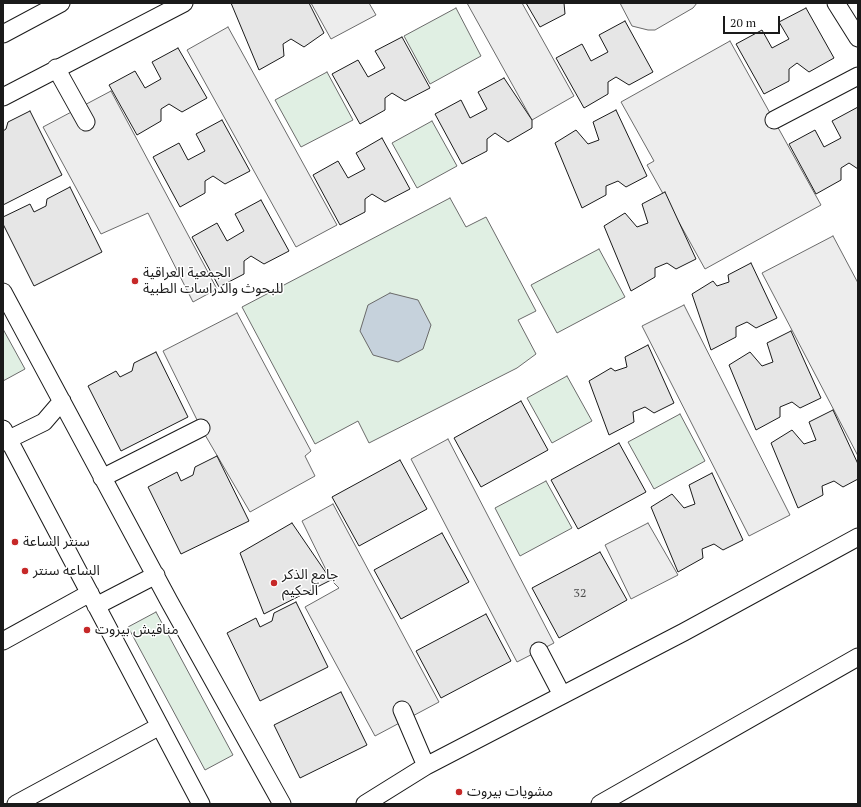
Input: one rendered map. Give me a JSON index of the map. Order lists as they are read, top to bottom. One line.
{"places":["الجمعية العراقية للبحوث والدراسات الطبية","سنتر الساعة","الساعه سنتر","جامع الذكر الحكيم","مناقيش بيروت","مشويات بيروت"],"house_numbers":["32"],"scale_bar":"20 m"}
